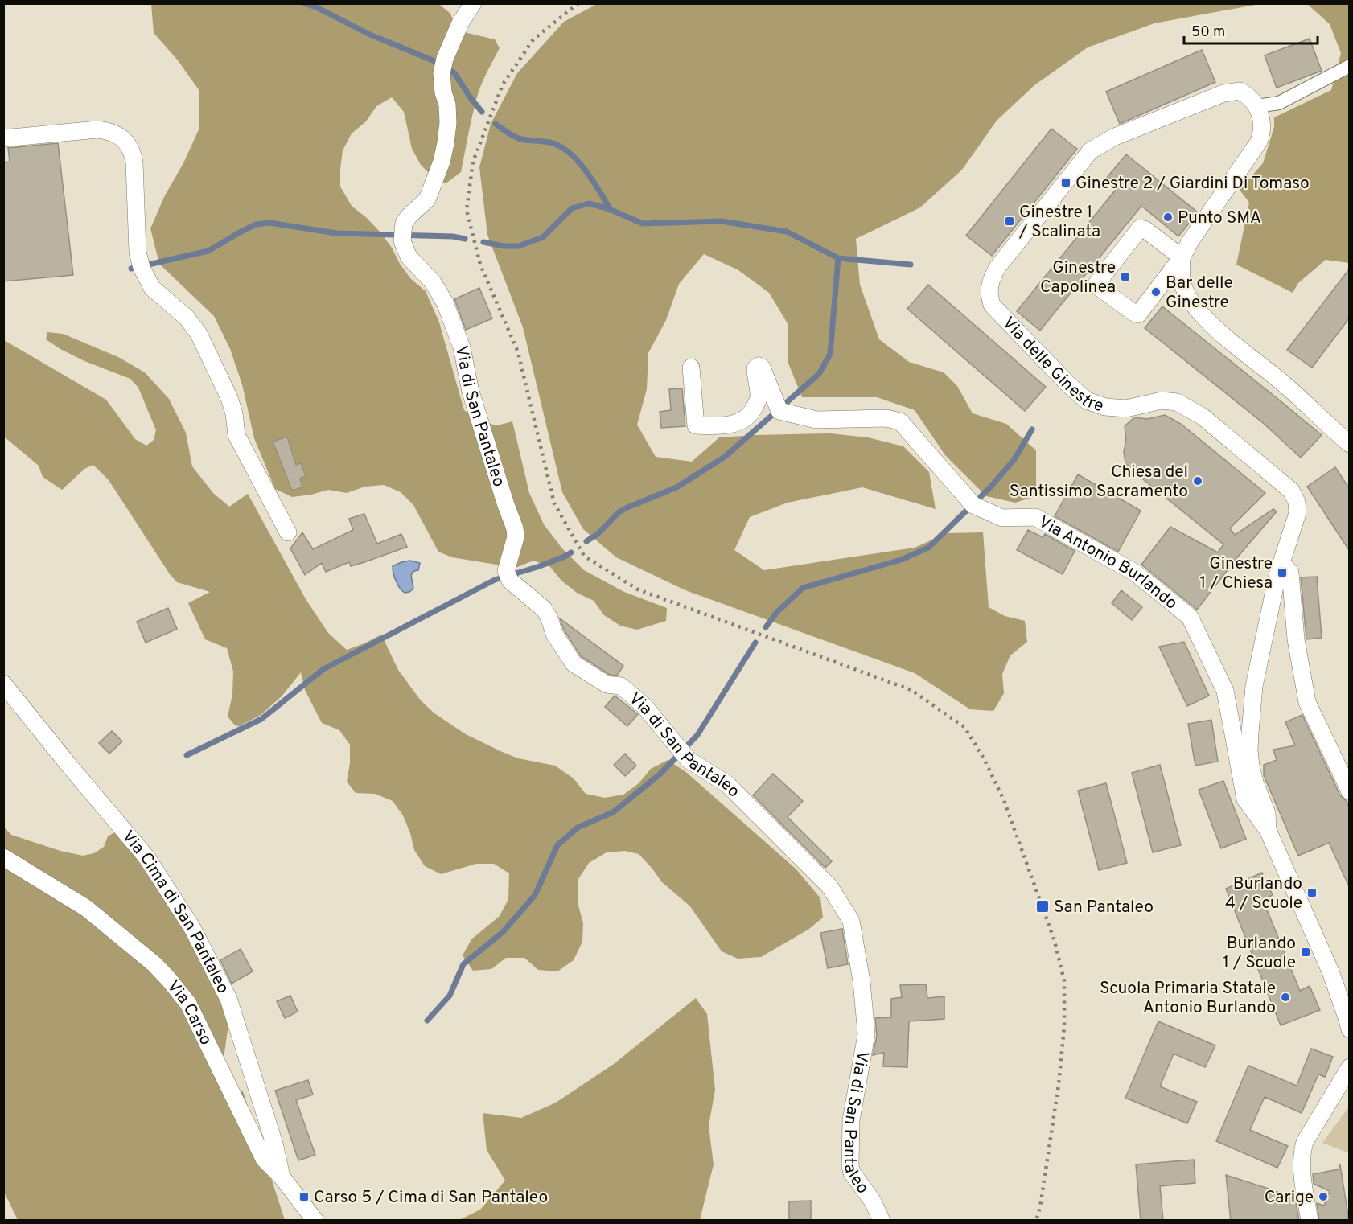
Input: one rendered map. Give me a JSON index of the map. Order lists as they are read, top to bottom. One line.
{"streets":{"street":["Via delle Ginestre","Via di San Pantaleo","Via Antonio Burlando","Via Cima di San Pantaleo","Via Carso"]},"crossings":[["Via delle Ginestre","Via Antonio Burlando"],["Via Cima di San Pantaleo","Via Carso"]],"places":{"transit":["Ginestre 2 / Giardini Di Tomaso","Ginestre 1 / Scalinata","Ginestre Capolinea","Ginestre 1 / Chiesa","Burlando 4 / Scuole","San Pantaleo","Burlando 1 / Scuole","Carso 5 / Cima di San Pantaleo"],"other":["Punto SMA","Bar delle Ginestre","Chiesa del Santissimo Sacramento","Scuola Primaria Statale Antonio Burlando","Carige"]},"scale_bar":"50 m"}
